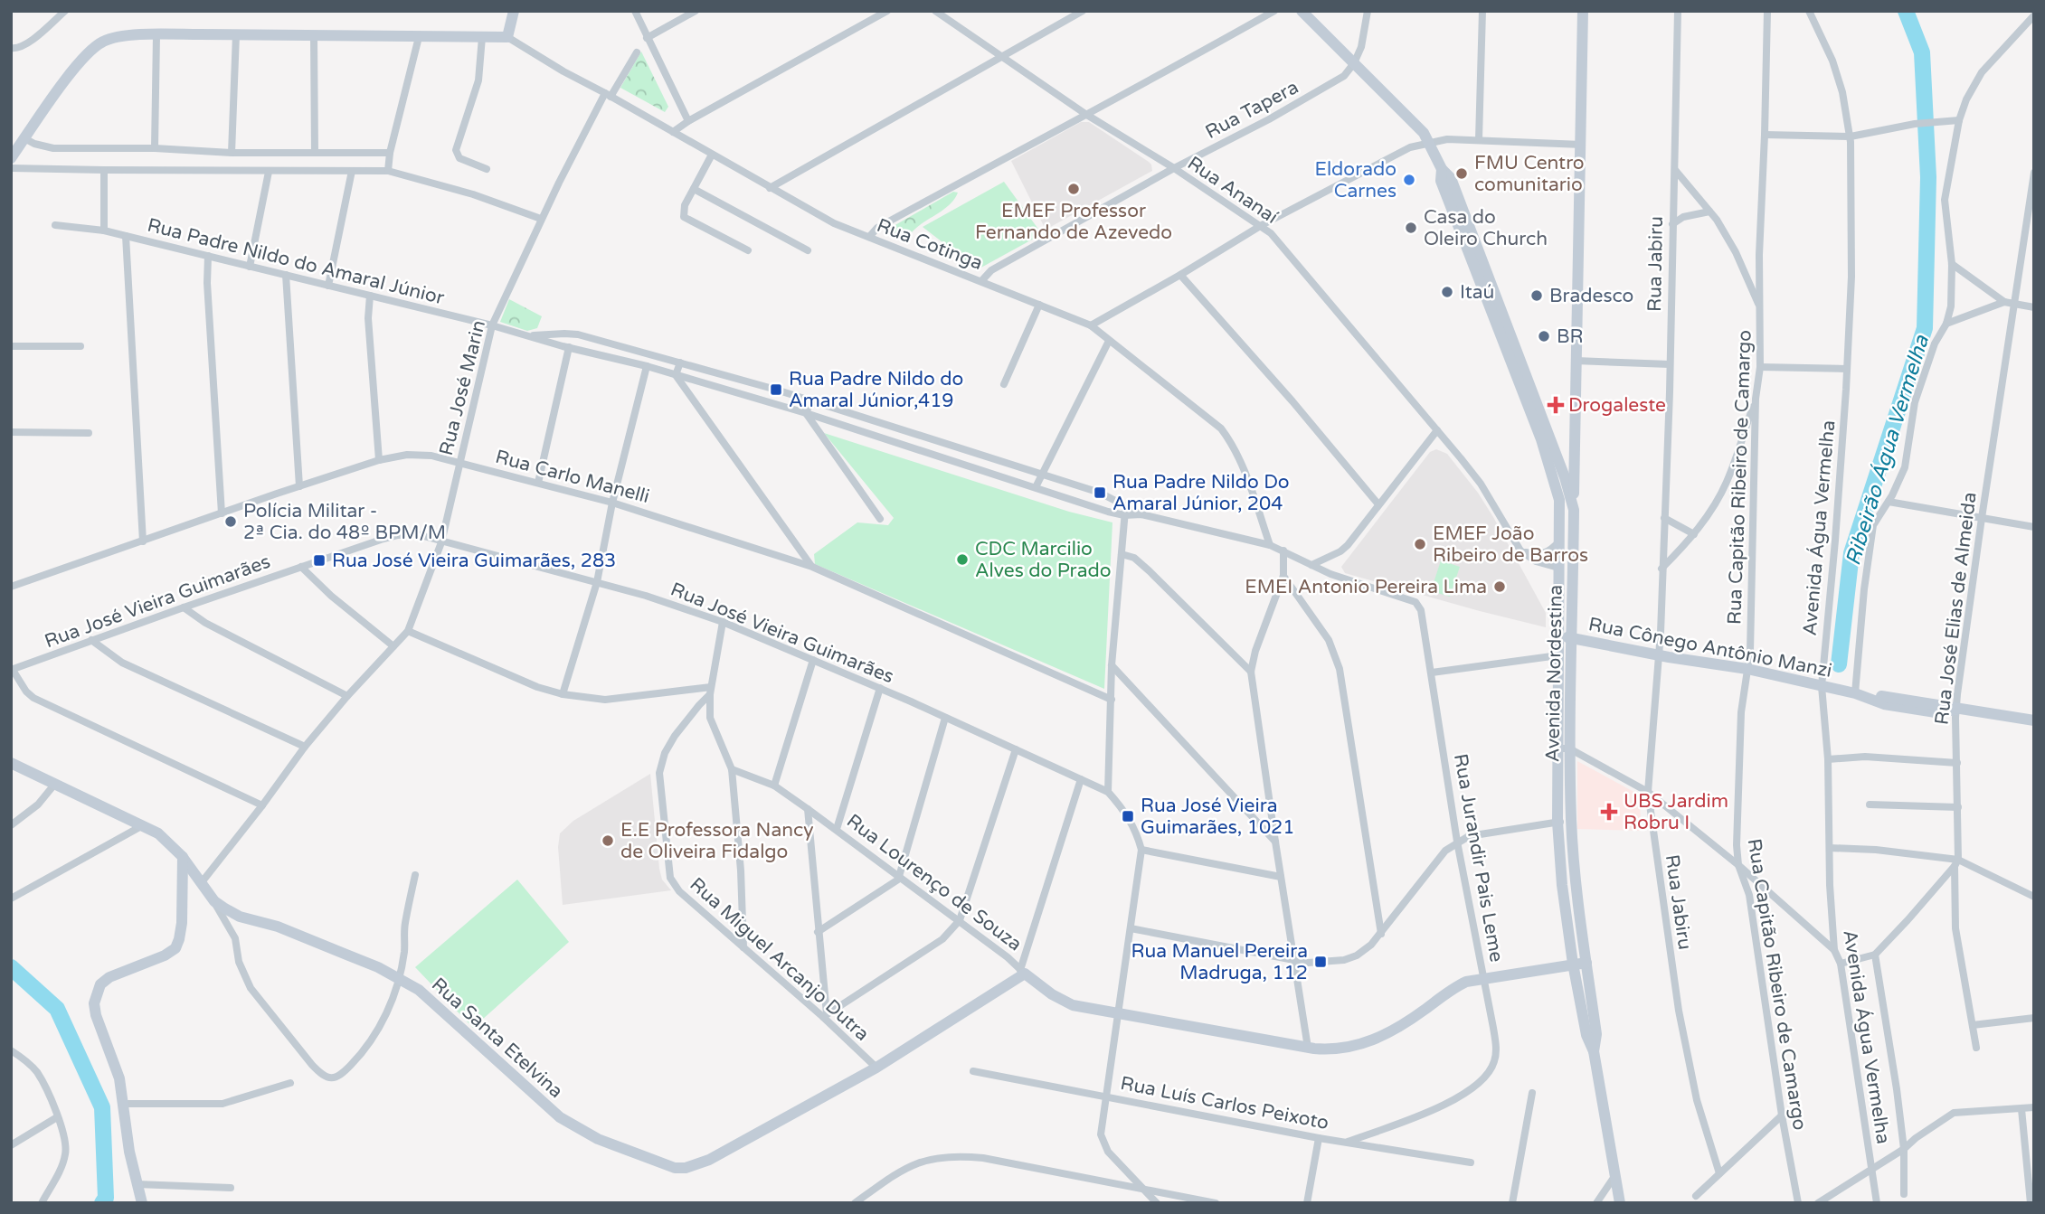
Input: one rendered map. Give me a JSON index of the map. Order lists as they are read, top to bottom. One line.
{"streets":{"street":["Rua Tapera","Rua Ananaí","Rua Cotinga","Rua Padre Nildo do Amaral Júnior","Rua Jabiru","Rua José Marin","Rua Carlo Manelli","Rua Capitão Ribeiro de Camargo","Avenida Água Vermelha","Rua José Vieira Guimarães","Rua José Elias de Almeida","Rua Cônego Antônio Manzi","Avenida Nordestina","Rua Jurandir Pais Leme","Rua Lourenço de Souza","Rua Miguel Arcanjo Dutra","Rua Santa Etelvina","Rua Luís Carlos Peixoto"]},"crossings":[["Rua Tapera","Rua Ananaí"],["Rua Tapera","Rua Cotinga"],["Rua Tapera","Avenida Nordestina"],["Rua Cotinga","Rua Padre Nildo do Amaral Júnior"],["Rua Cotinga","Rua José Marin"],["Rua Padre Nildo do Amaral Júnior","Rua José Marin"],["Rua Padre Nildo do Amaral Júnior","Rua Jurandir Pais Leme"],["Rua Jabiru","Rua Cônego Antônio Manzi"],["Rua José Marin","Rua Carlo Manelli"],["Rua José Marin","Rua José Vieira Guimarães"],["Rua Capitão Ribeiro de Camargo","Rua Cônego Antônio Manzi"],["Avenida Água Vermelha","Rua Cônego Antônio Manzi"],["Rua José Vieira Guimarães","Rua Lourenço de Souza"],["Rua José Vieira Guimarães","Rua Luís Carlos Peixoto"],["Rua José Elias de Almeida","Rua Cônego Antônio Manzi"],["Rua Cônego Antônio Manzi","Avenida Nordestina"],["Avenida Nordestina","Rua Lourenço de Souza"],["Rua Jurandir Pais Leme","Rua Lourenço de Souza"],["Rua Jurandir Pais Leme","Rua Luís Carlos Peixoto"],["Rua Lourenço de Souza","Rua Santa Etelvina"],["Rua Miguel Arcanjo Dutra","Rua Santa Etelvina"]],"water":["Ribeirão Água Vermelha"],"places":{"other":["FMU Centro comunitario","Eldorado Carnes","EMEF Professor Fernando de Azevedo","Casa do Oleiro Church","Itaú","Bradesco","BR","Polícia Militar - 2ª Cia. do 48º BPM/M","EMEF João Ribeiro de Barros","CDC Marcilio Alves do Prado","EMEI Antonio Pereira Lima","E.E Professora Nancy de Oliveira Fidalgo"],"transit":["Rua Padre Nildo do Amaral Júnior,419","Rua Padre Nildo Do Amaral Júnior, 204","Rua José Vieira Guimarães, 283","Rua José Vieira Guimarães, 1021","Rua Manuel Pereira Madruga, 112"],"health":["Drogaleste","UBS Jardim Robru I"]}}
